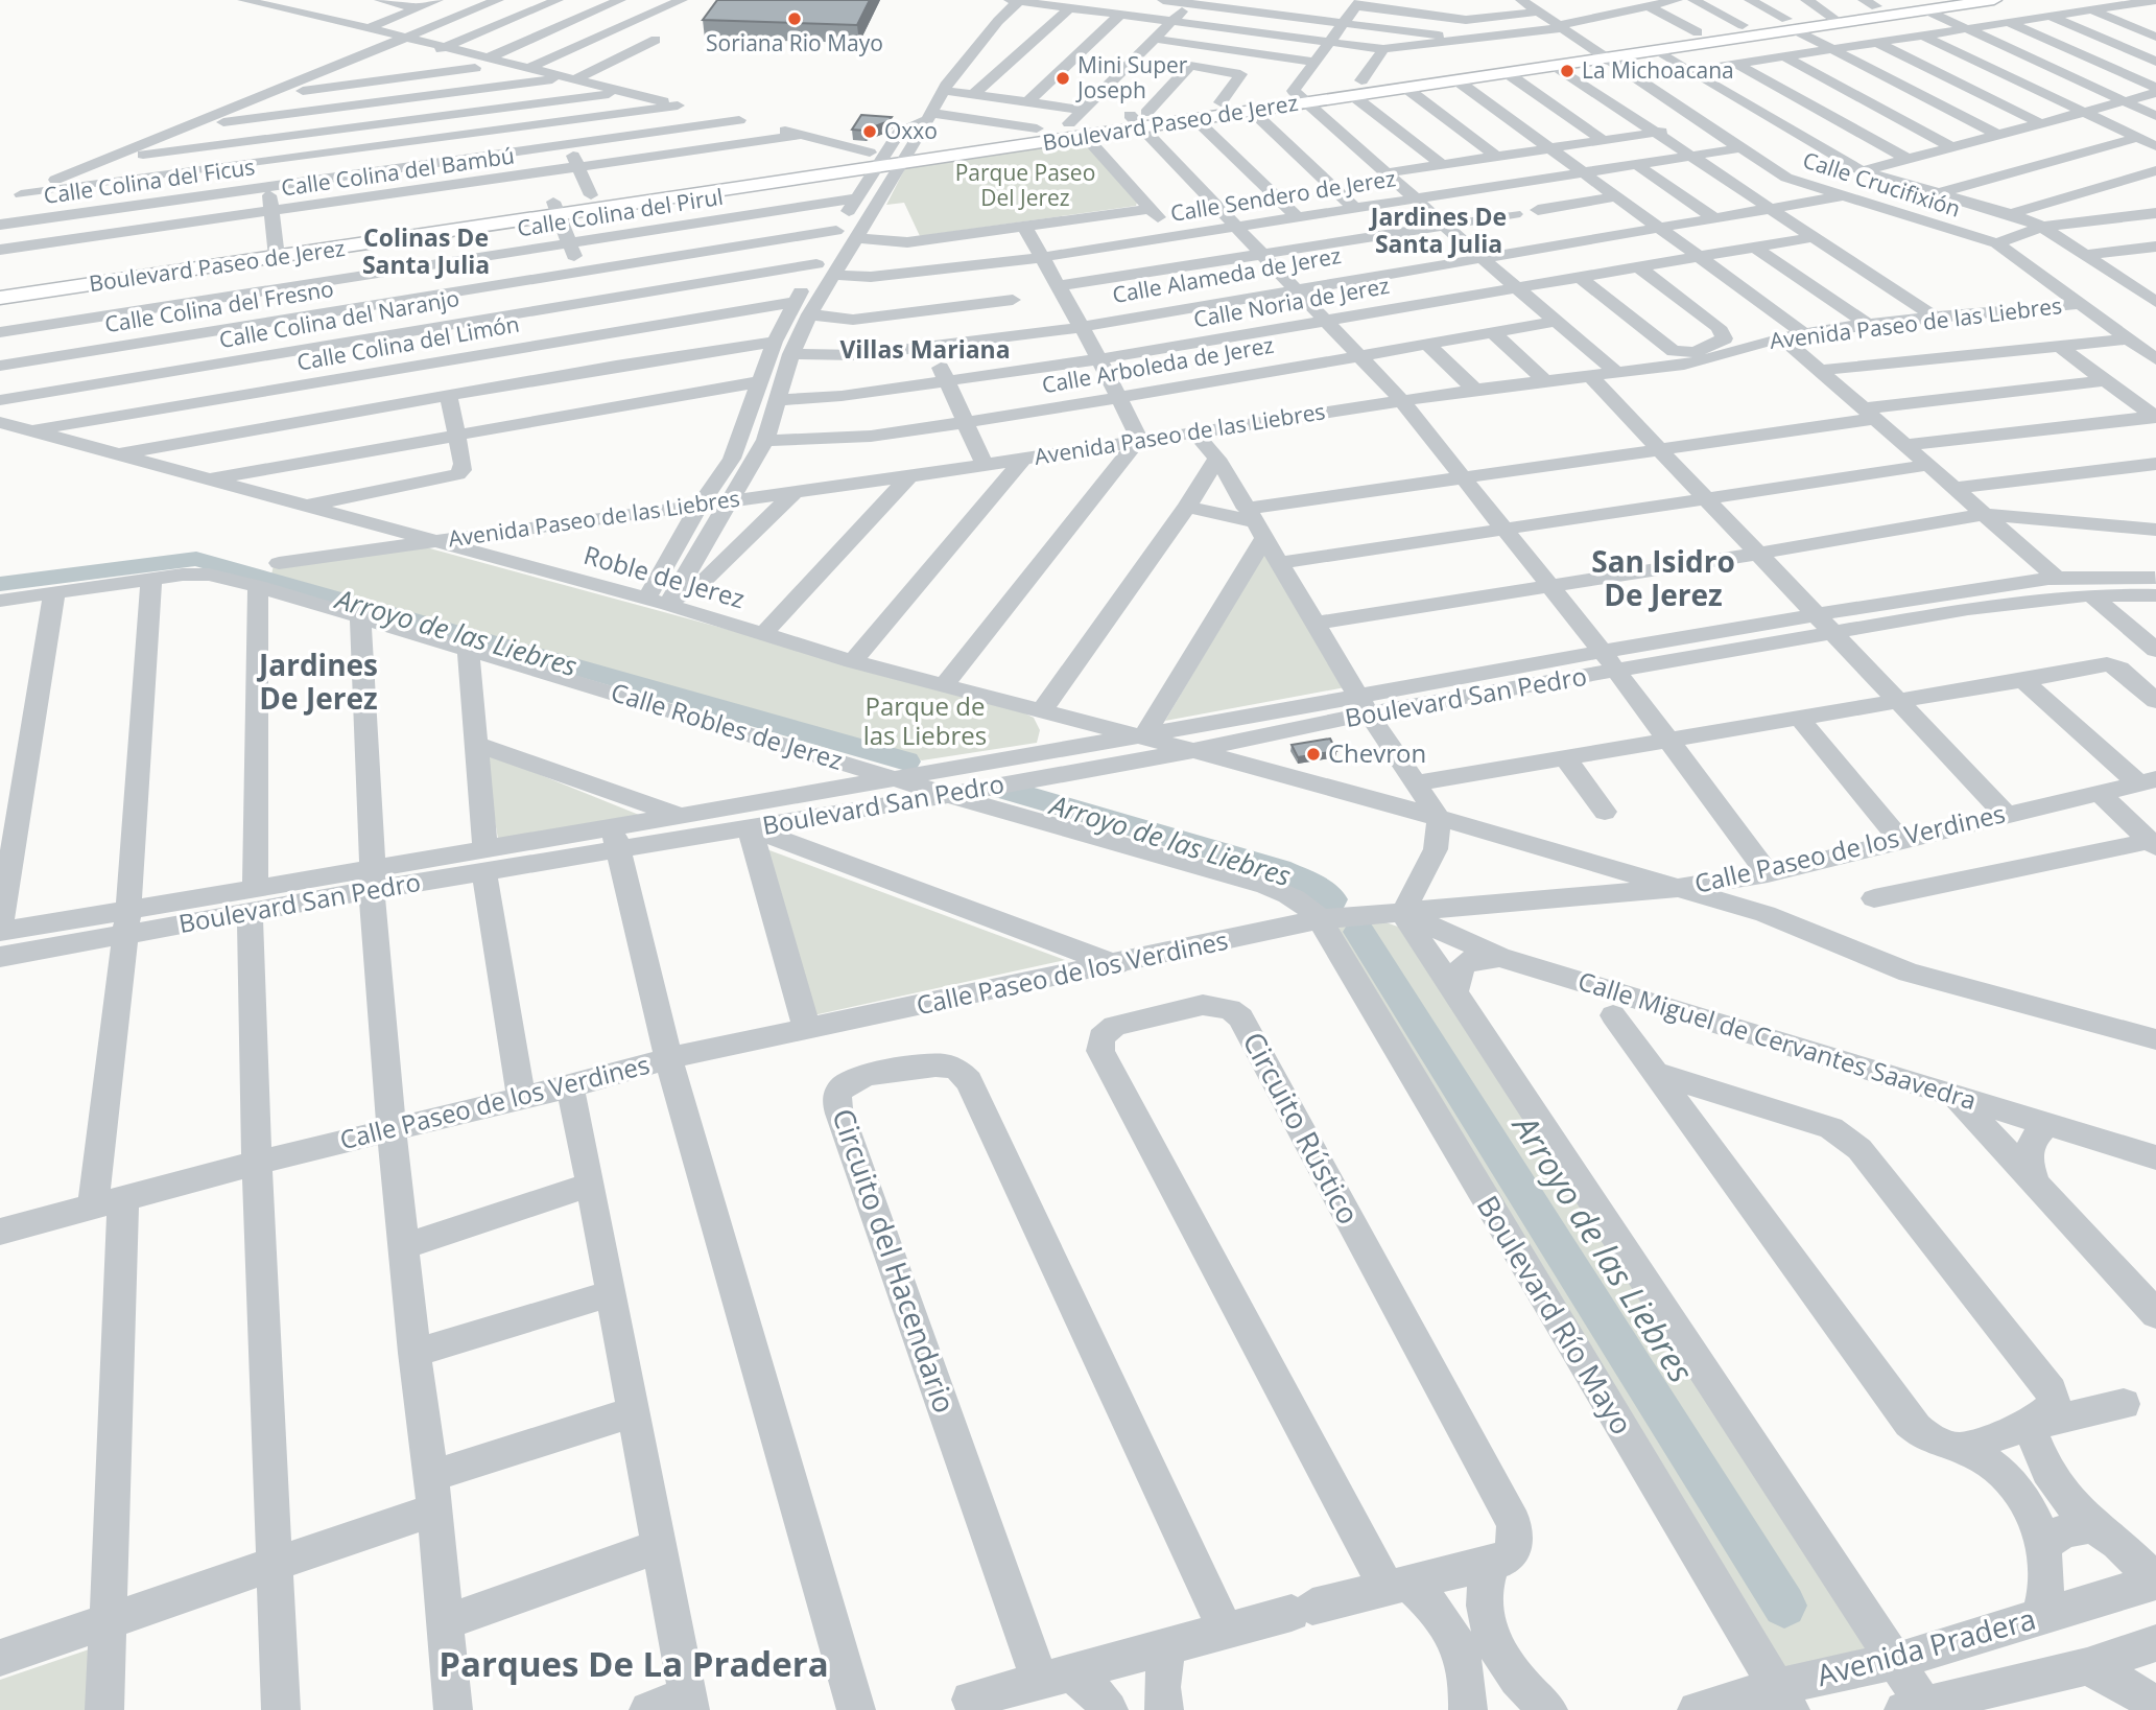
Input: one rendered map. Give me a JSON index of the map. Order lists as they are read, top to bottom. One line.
{"streets":{"main road":["Boulevard Paseo de Jerez"],"street":["Calle Colina del Bambú","Calle Colina del Ficus","Calle Crucifixión","Calle Sendero de Jerez","Calle Colina del Pirul","Calle Alameda de Jerez","Calle Noria de Jerez","Calle Colina del Fresno","Calle Colina del Naranjo","Avenida Paseo de las Liebres","Calle Colina del Limón","Calle Arboleda de Jerez","Roble de Jerez","Boulevard San Pedro","Calle Robles de Jerez","Calle Paseo de los Verdines","Calle Miguel de Cervantes Saavedra","Circuito Rústico","Circuito del Hacendario","Boulevard Río Mayo","Avenida Pradera"]},"crossings":[["Boulevard Paseo de Jerez","Calle Crucifixión"],["Calle Crucifixión","Calle Sendero de Jerez"],["Calle Crucifixión","Calle Alameda de Jerez"],["Calle Crucifixión","Avenida Paseo de las Liebres"],["Avenida Paseo de las Liebres","Roble de Jerez"],["Calle Colina del Limón","Roble de Jerez"],["Roble de Jerez","Boulevard San Pedro"],["Roble de Jerez","Calle Paseo de los Verdines"],["Boulevard San Pedro","Calle Robles de Jerez"],["Calle Robles de Jerez","Calle Paseo de los Verdines"],["Calle Robles de Jerez","Boulevard Río Mayo"],["Calle Paseo de los Verdines","Calle Miguel de Cervantes Saavedra"],["Calle Paseo de los Verdines","Boulevard Río Mayo"],["Boulevard Río Mayo","Avenida Pradera"]],"districts":["Jardines De Santa Julia","Colinas De Santa Julia","Villas Mariana","San Isidro De Jerez","Jardines De Jerez","Parques De La Pradera"],"water":["Arroyo de las Liebres"],"parks":["Parque Paseo Del Jerez","Parque de las Liebres"],"places":["Soriana Rio Mayo","La Michoacana","Mini Super Joseph","Oxxo","Chevron"]}
